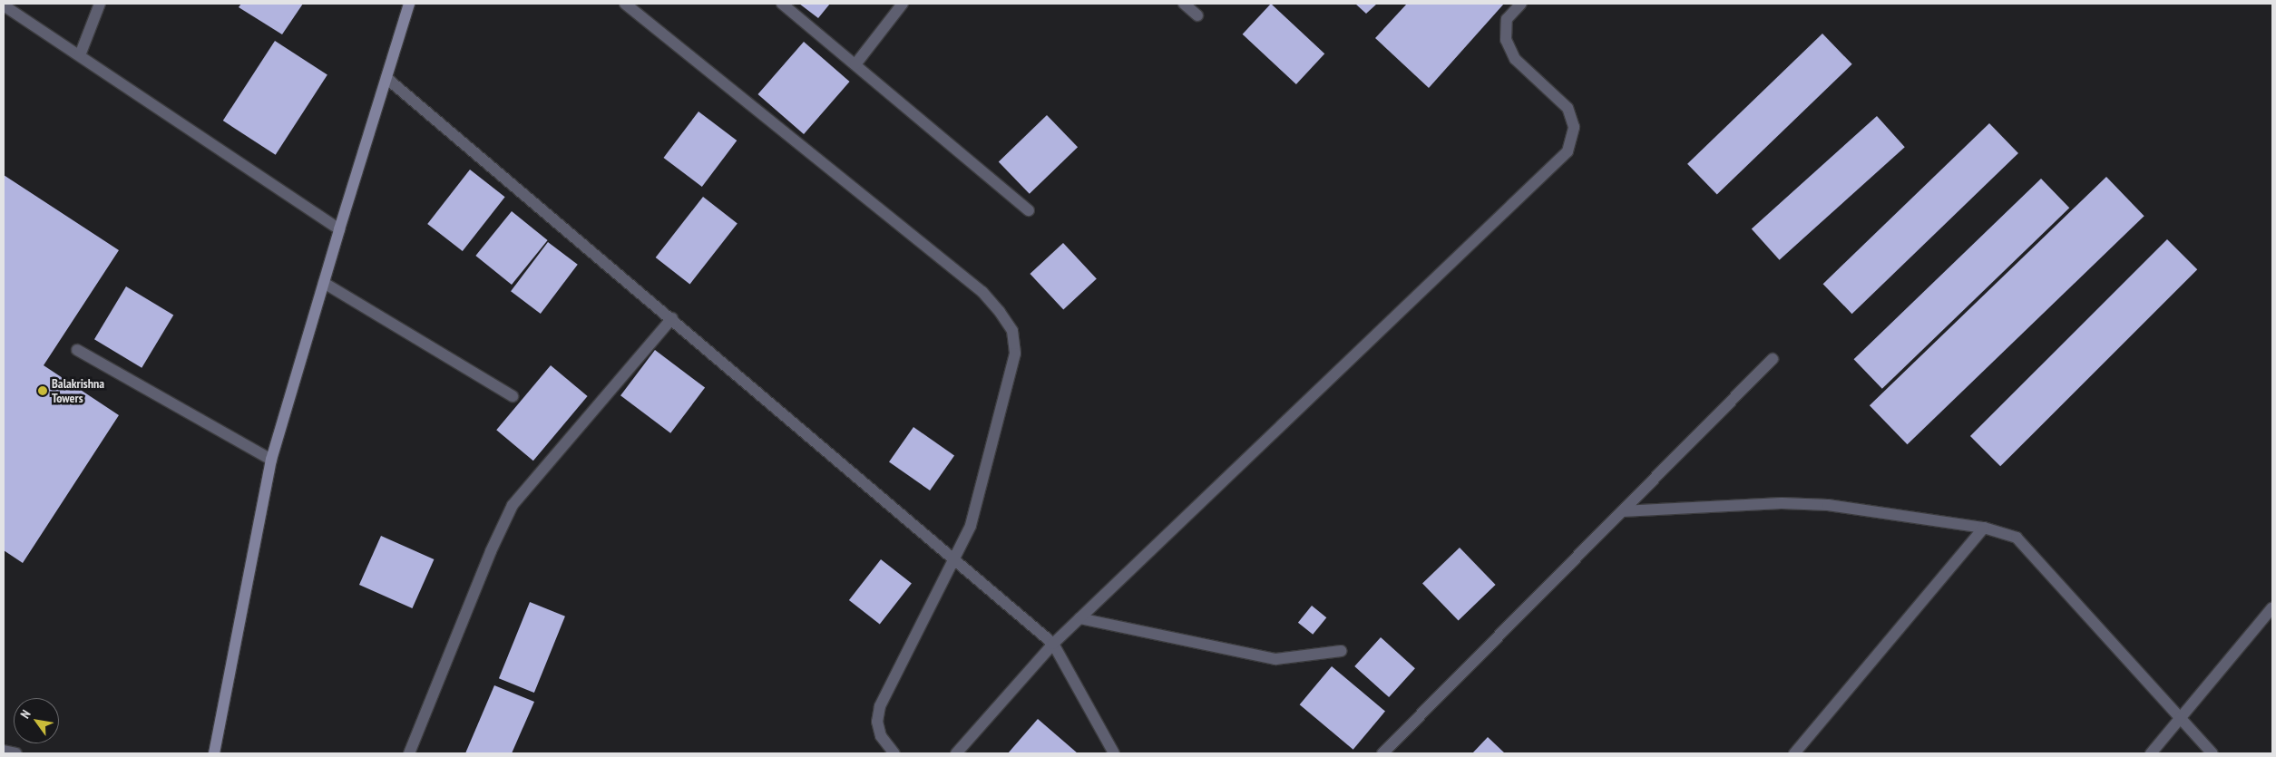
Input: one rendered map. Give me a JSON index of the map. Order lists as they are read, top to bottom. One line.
{"places":["Balakrishna Towers"],"north":"top left"}
